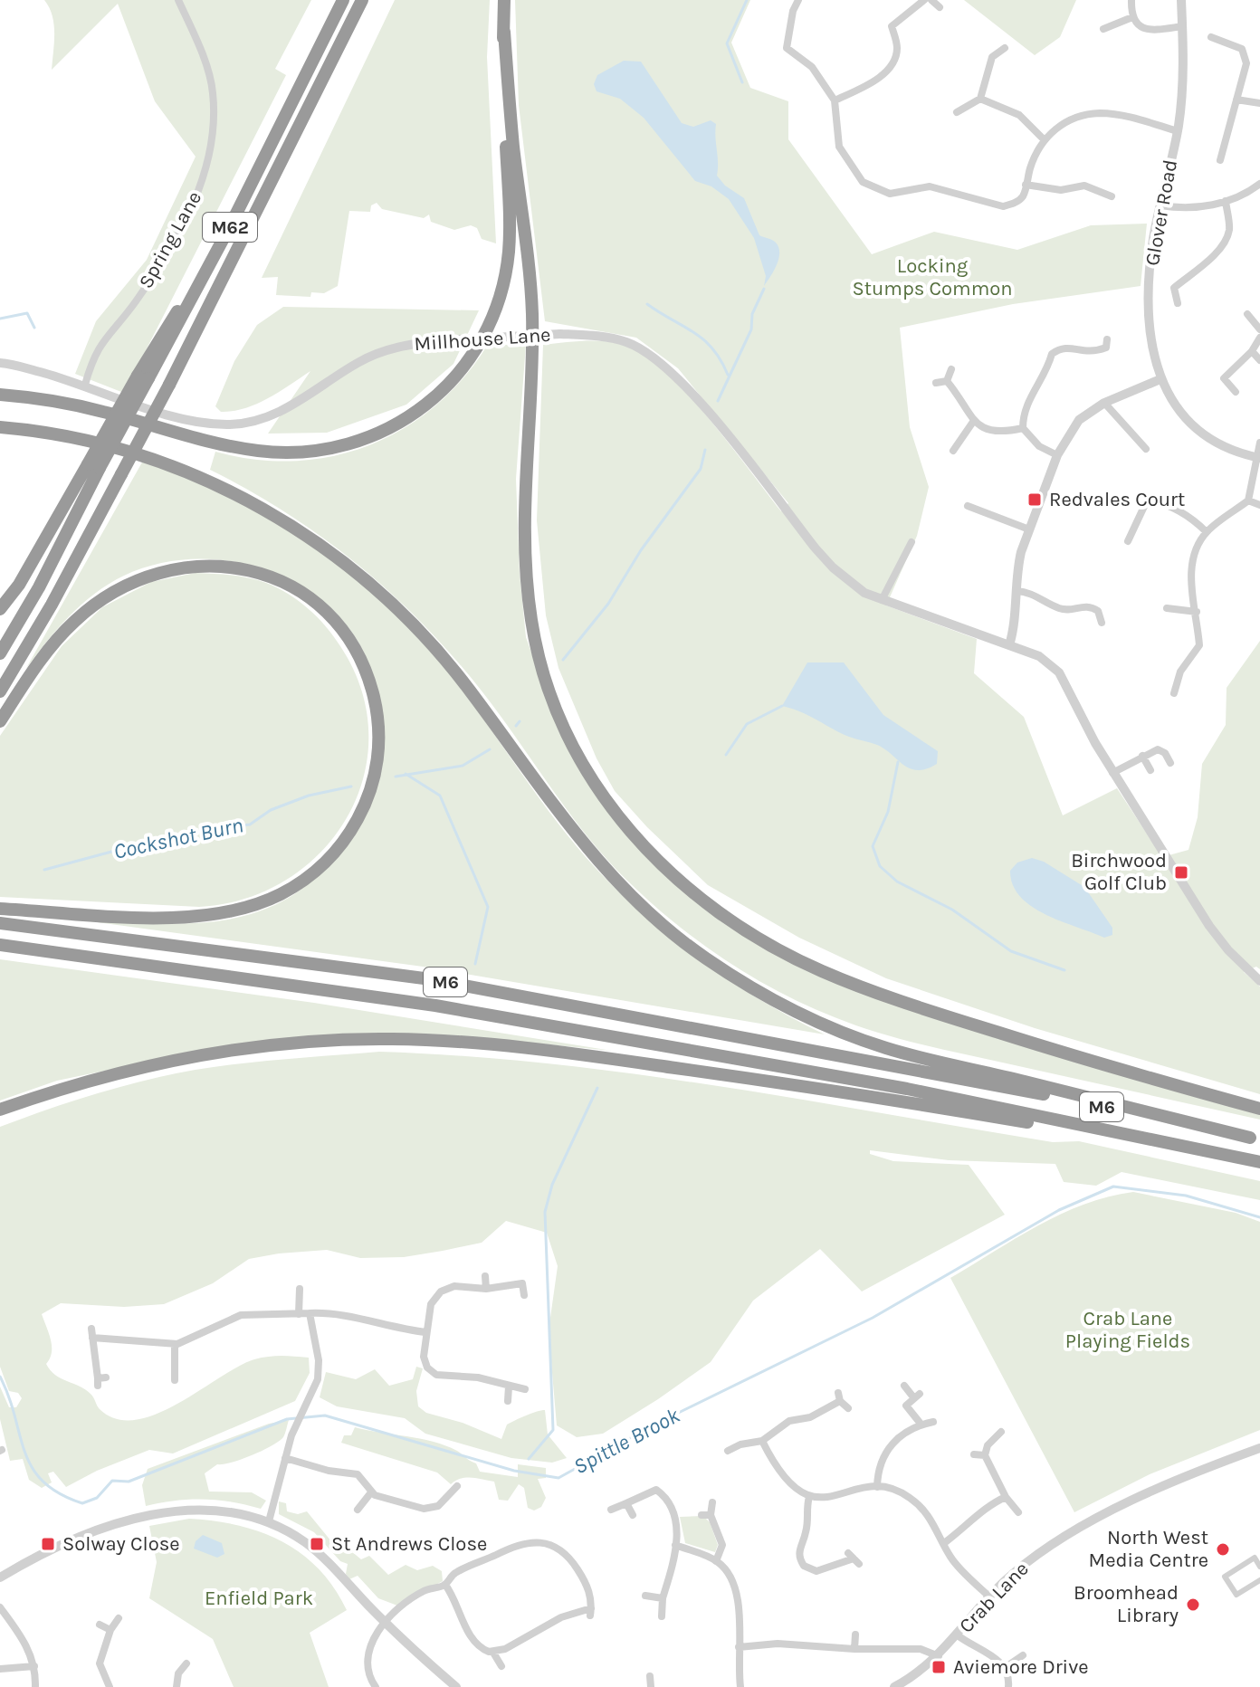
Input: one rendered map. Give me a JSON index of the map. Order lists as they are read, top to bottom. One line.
{"streets":{"highway":["M62","M6"],"street":["Glover Road","Spring Lane","Millhouse Lane","Crab Lane"]},"crossings":[["Spring Lane","Millhouse Lane"]],"water":["Cockshot Burn","Spittle Brook"],"parks":["Locking Stumps Common","Crab Lane Playing Fields","Enfield Park"],"places":{"transit":["Redvales Court","Birchwood Golf Club","Solway Close","St Andrews Close","Aviemore Drive"],"other":["North West Media Centre","Broomhead Library"]}}
